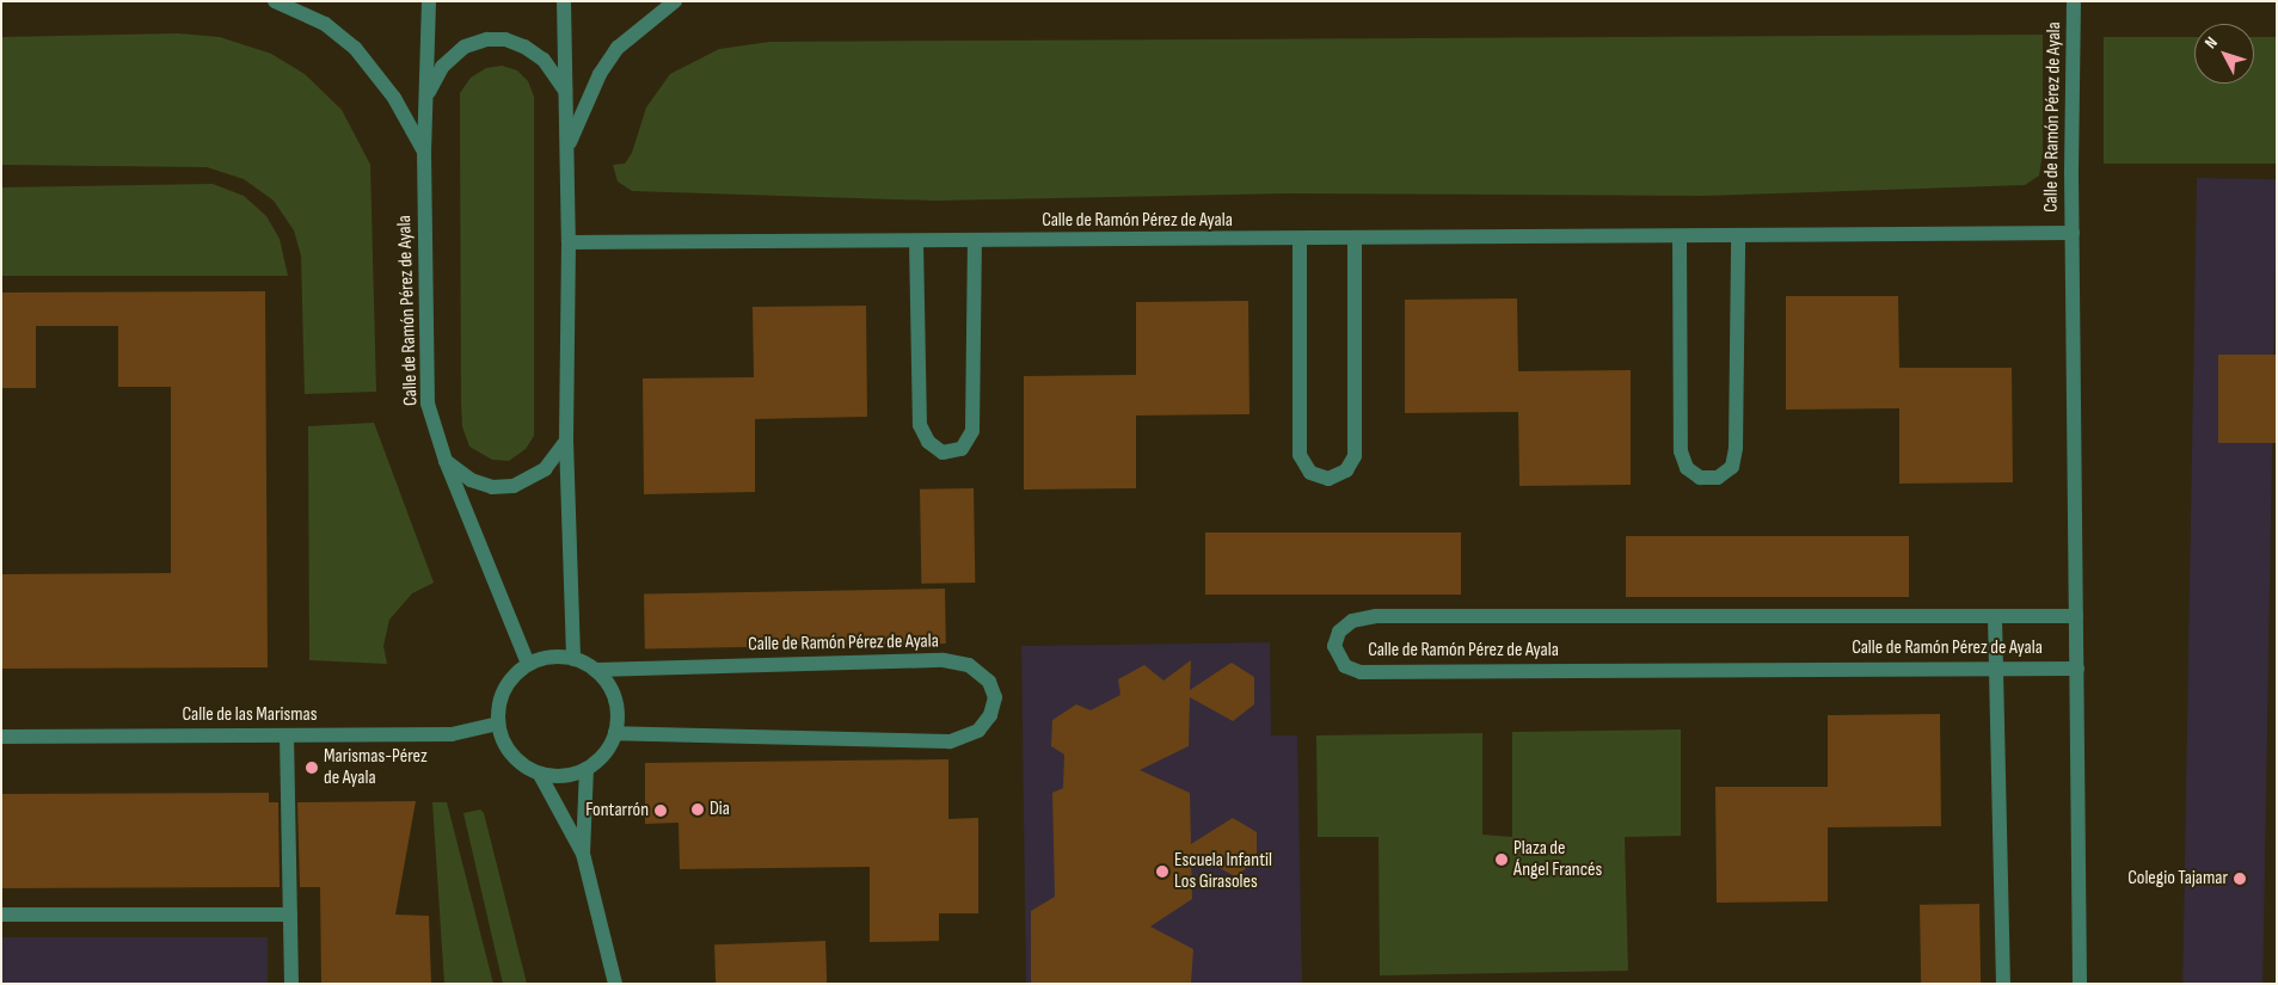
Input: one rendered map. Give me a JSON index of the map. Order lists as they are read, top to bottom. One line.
{"streets":{"street":["Calle de Ramón Pérez de Ayala","Calle de las Marismas"]},"crossings":[["Calle de Ramón Pérez de Ayala","Calle de las Marismas"]],"places":["Marismas-Pérez de Ayala","Dia","Fontarrón","Plaza de Ángel Francés","Escuela Infantil Los Girasoles","Colegio Tajamar"],"north":"top left"}
